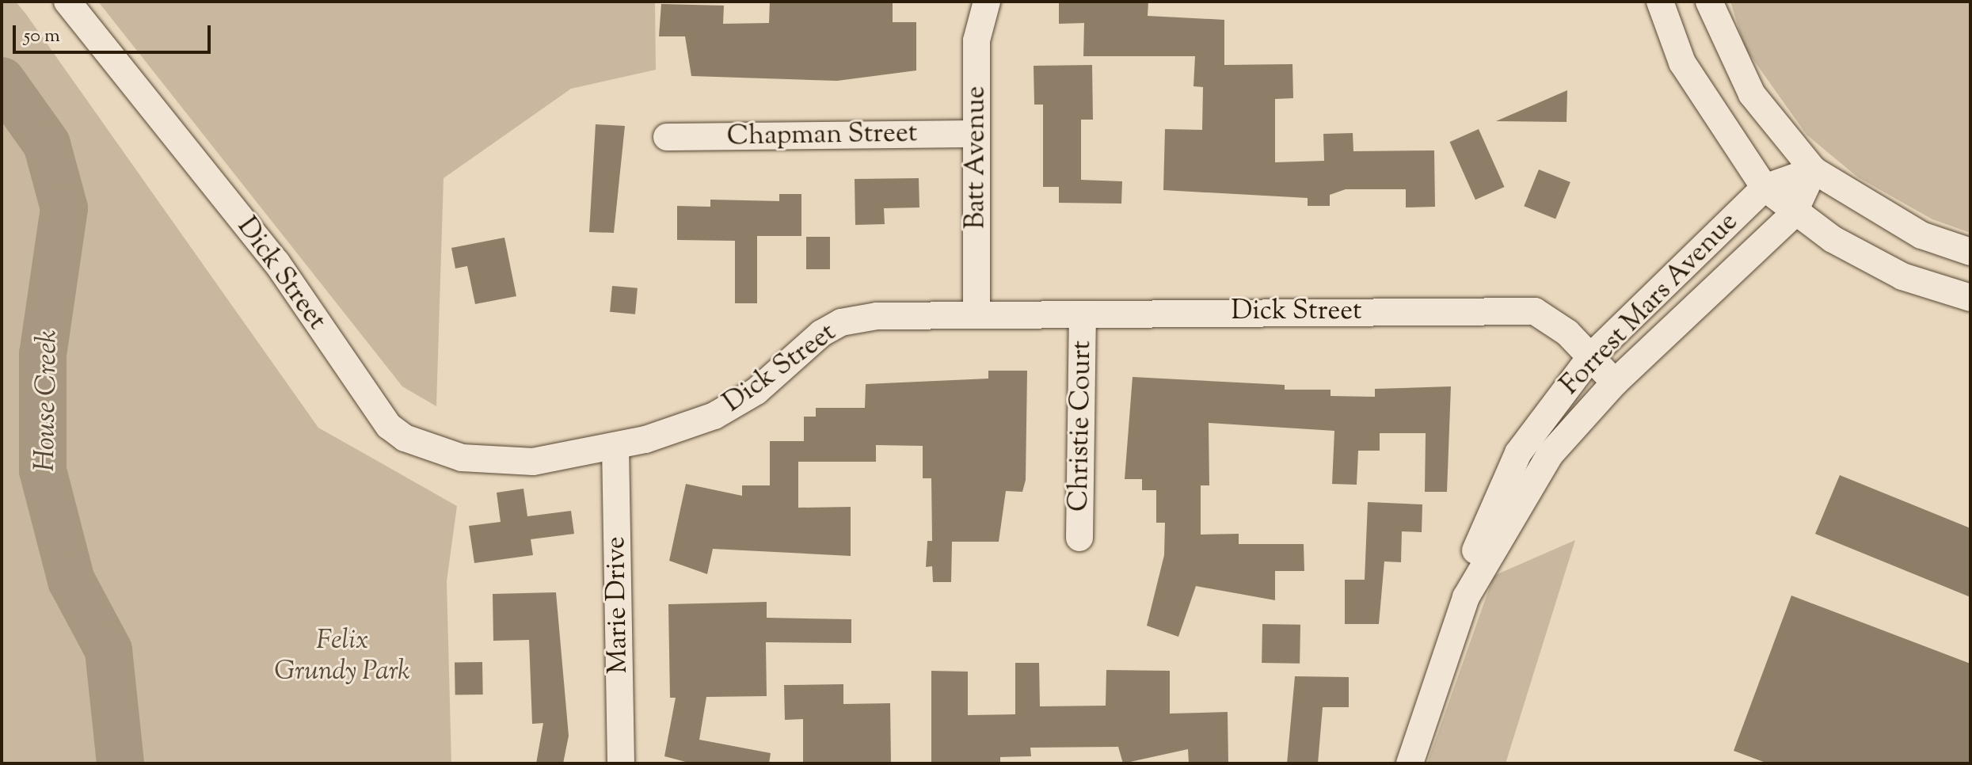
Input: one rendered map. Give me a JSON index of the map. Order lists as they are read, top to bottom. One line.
{"streets":{"street":["Chapman Street","Batt Avenue","Dick Street","Forrest Mars Avenue","Christie Court","Marie Drive"]},"crossings":[["Chapman Street","Batt Avenue"],["Batt Avenue","Dick Street"],["Dick Street","Forrest Mars Avenue"],["Dick Street","Christie Court"],["Dick Street","Marie Drive"]],"water":["House Creek"],"parks":["Felix Grundy Park"],"scale_bar":"50 m"}
